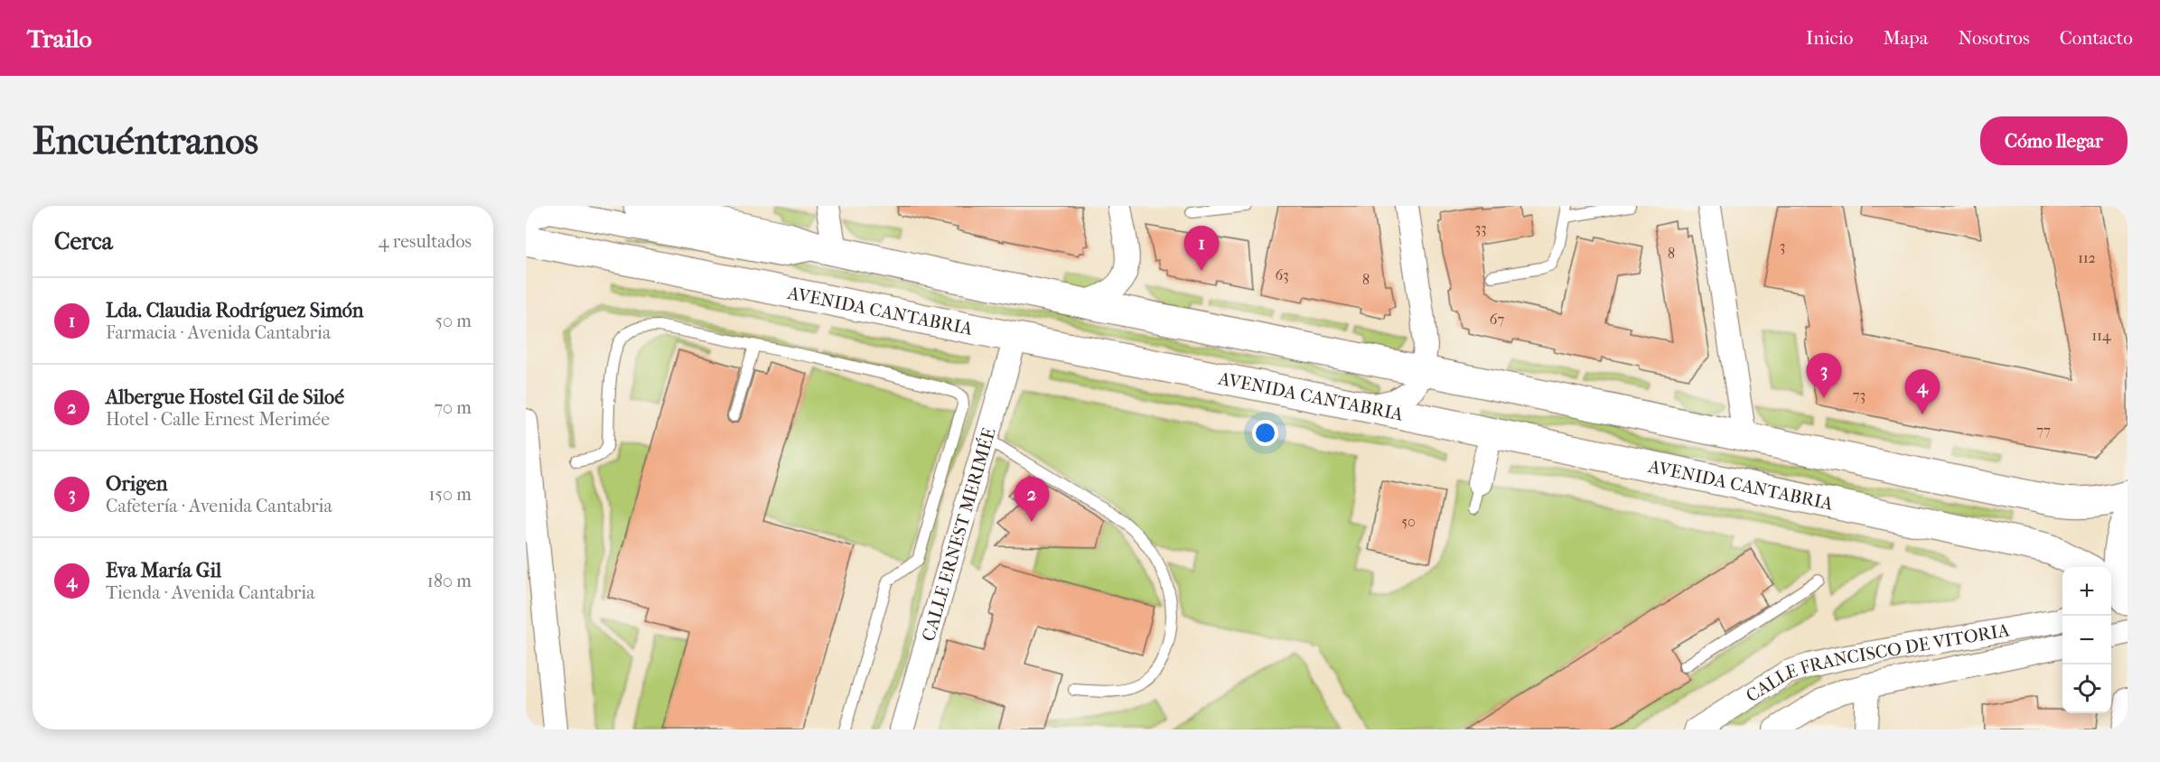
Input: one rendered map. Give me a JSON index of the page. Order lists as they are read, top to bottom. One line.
{"streets":{"main road":["AVENIDA CANTABRIA"],"street":["CALLE ERNEST MERIMÉE","CALLE FRANCISCO DE VITORIA"]},"crossings":[["AVENIDA CANTABRIA","CALLE ERNEST MERIMÉE"]],"house_numbers":["33","3","8","112","63","8","67","114","73","77","50"],"page":{"header":"Trailo","nav":["Inicio","Mapa","Nosotros","Contacto"],"buttons":"Cómo llegar","title":"Encuéntranos","heading":["Cerca","4 resultados"],"pins":["1","3","4","2"],"list":[{"mark":"1","name":"Lda. Claudia Rodríguez Simón","note":"Farmacia · Avenida Cantabria","value":"50 m"},{"mark":"2","name":"Albergue Hostel Gil de Siloé","note":"Hotel · Calle Ernest Merimée","value":"70 m"},{"mark":"3","name":"Origen","note":"Cafetería · Avenida Cantabria","value":"150 m"},{"mark":"4","name":"Eva María Gil","note":"Tienda · Avenida Cantabria","value":"180 m"}],"map_buttons":["+","−"]}}
